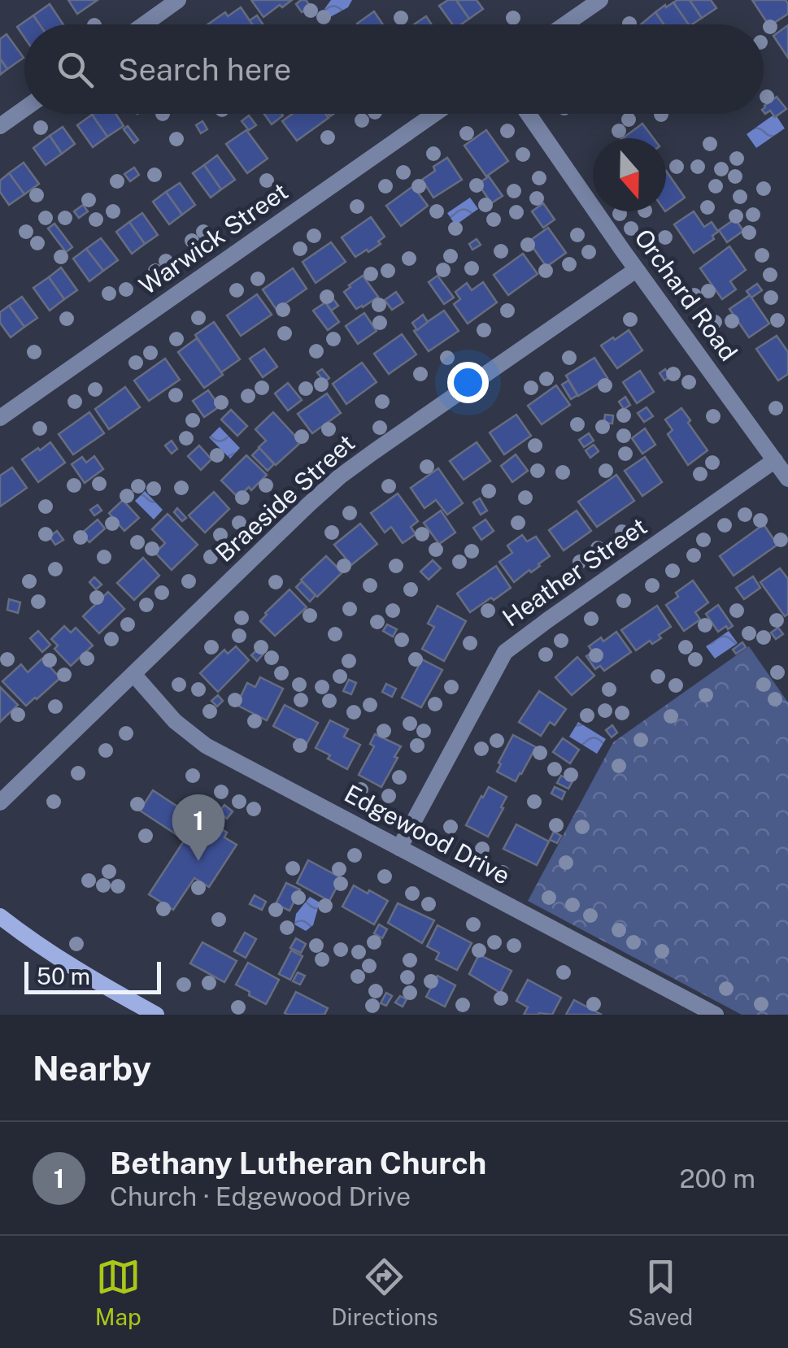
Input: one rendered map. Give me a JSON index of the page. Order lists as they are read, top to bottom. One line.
{"streets":{"street":["Warwick Street","Orchard Road","Braeside Street","Heather Street","Edgewood Drive"]},"crossings":[["Orchard Road","Braeside Street"],["Orchard Road","Heather Street"],["Braeside Street","Edgewood Drive"],["Heather Street","Edgewood Drive"]],"scale_bar":"50 m","north":"bottom","page":{"search":"Search here","pins":"1","scale":"50 m","heading":"Nearby","list":[{"mark":"1","name":"Bethany Lutheran Church","note":"Church · Edgewood Drive","value":"200 m"}],"nav":["Map","Directions","Saved"]}}
